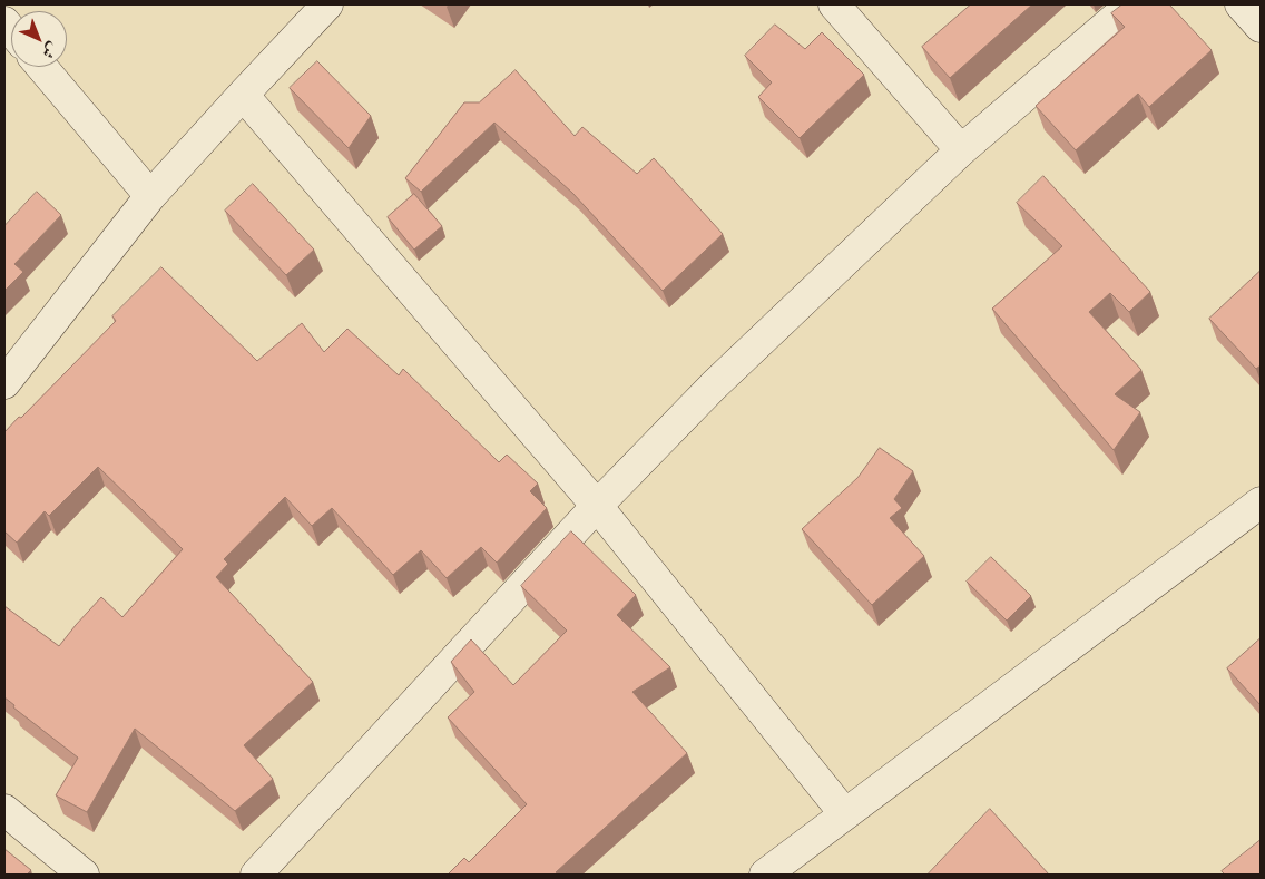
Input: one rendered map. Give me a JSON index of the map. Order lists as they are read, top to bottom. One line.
{"north":"bottom right"}
